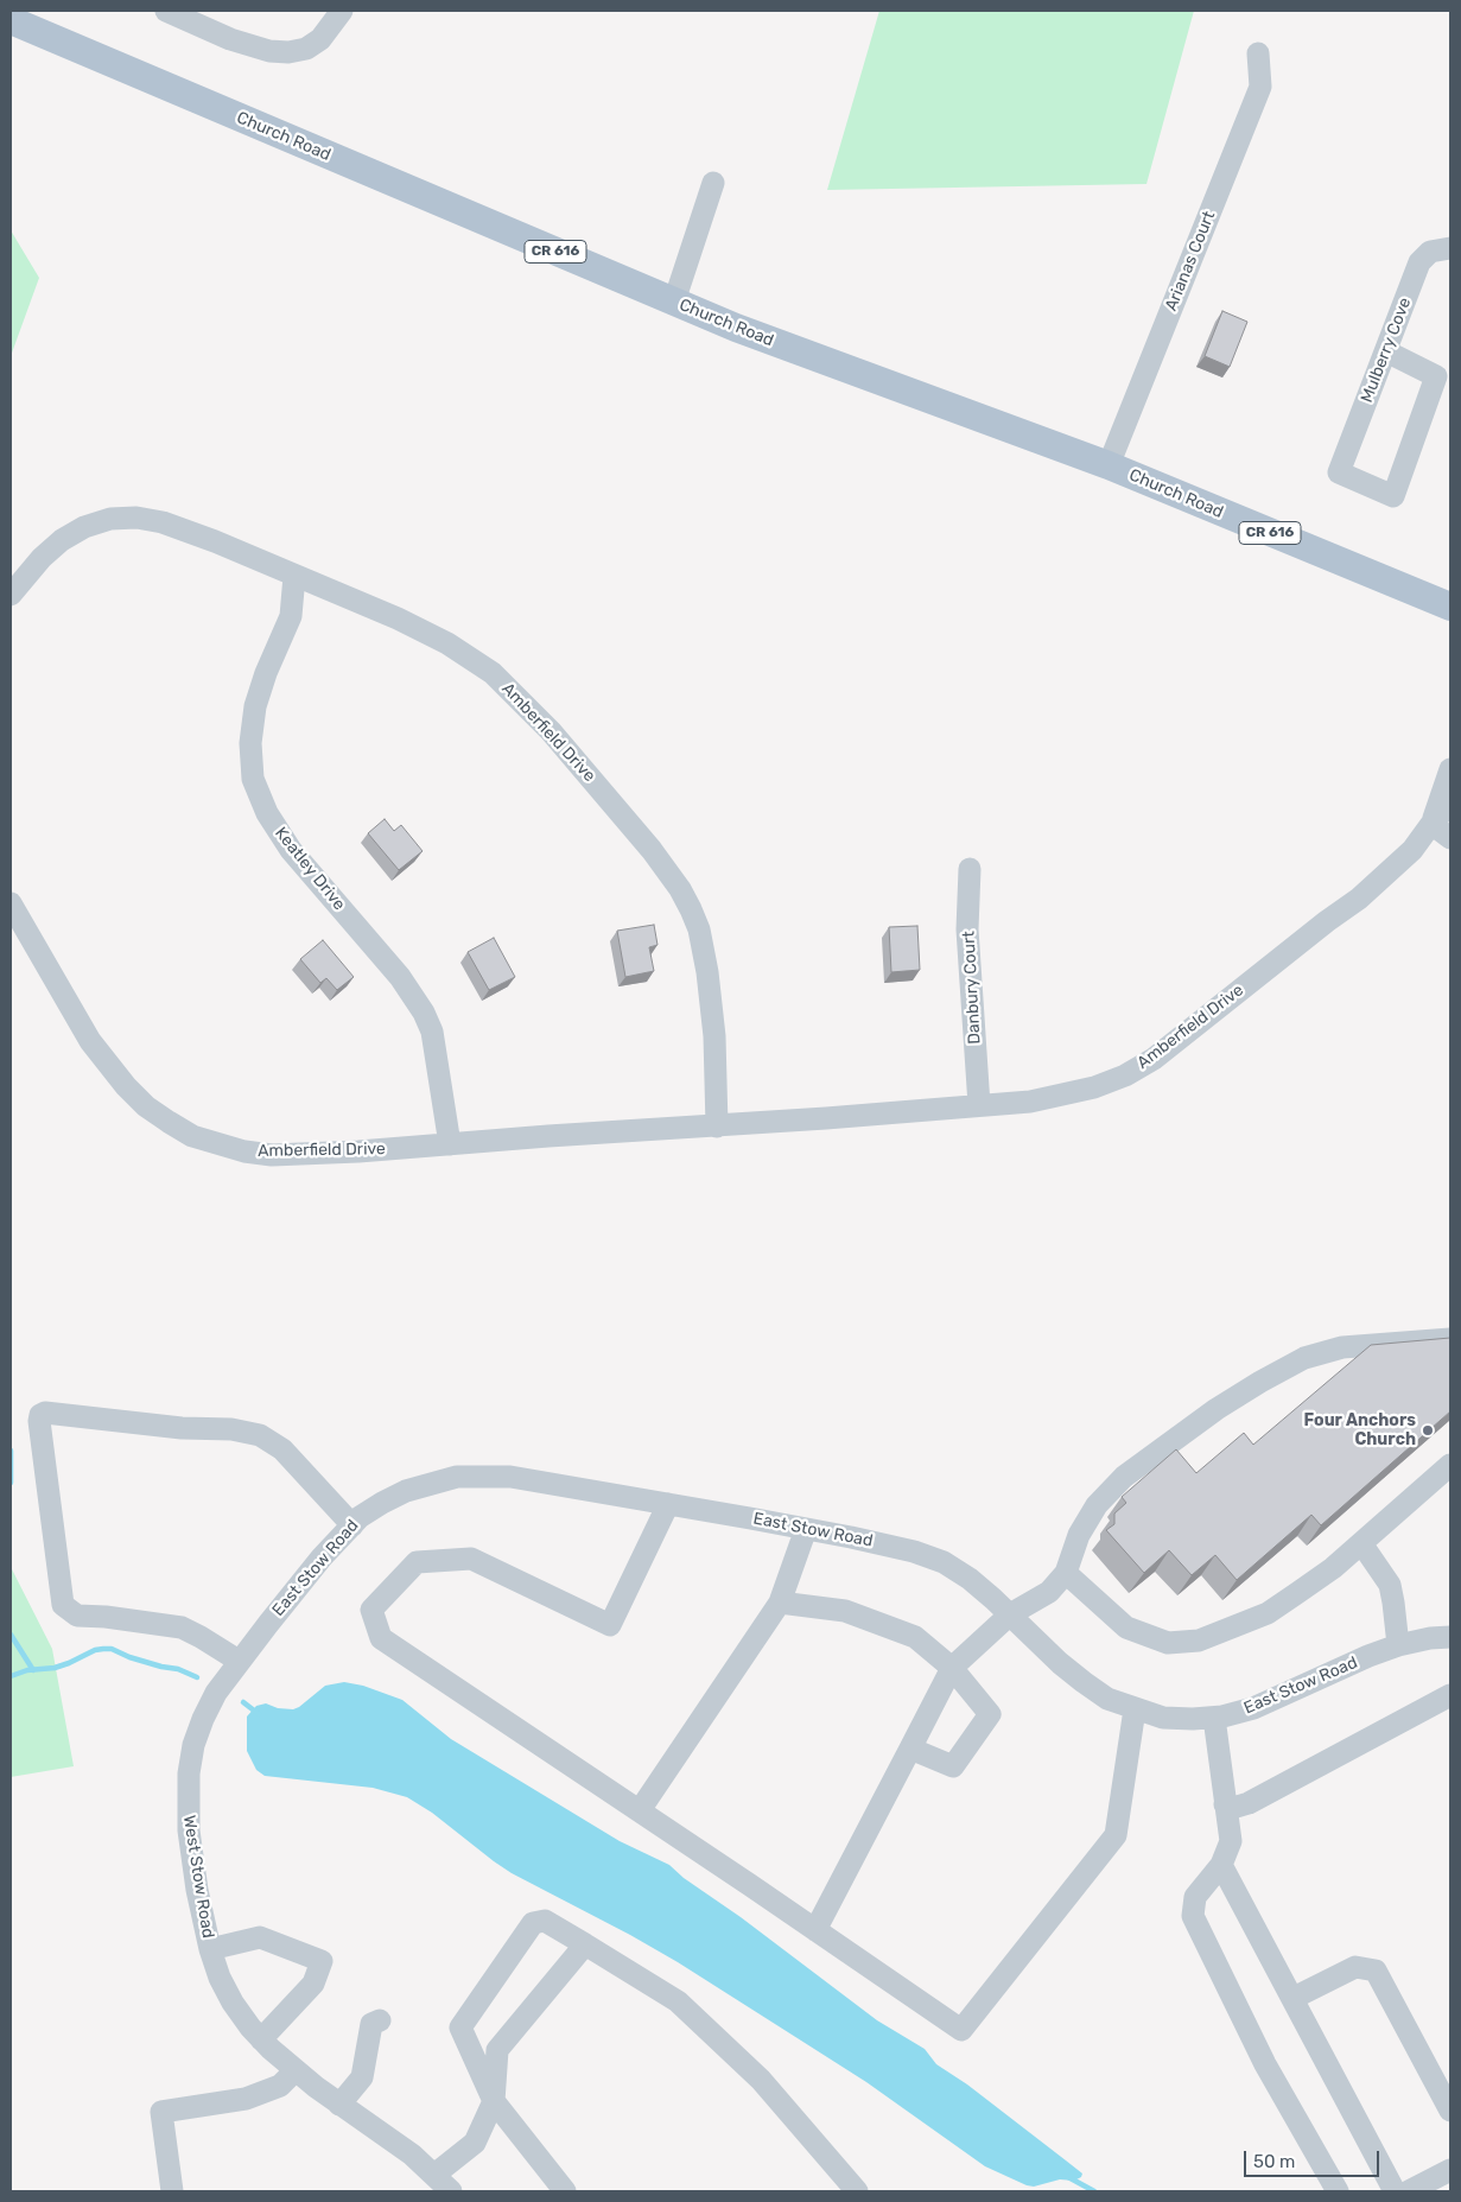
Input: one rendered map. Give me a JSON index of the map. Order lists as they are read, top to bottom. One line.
{"streets":{"main road":["Church Road","CR 616"],"street":["Arianas Court","Mulberry Cove","Amberfield Drive","Keatley Drive","Danbury Court","East Stow Road","West Stow Road"]},"crossings":[["Church Road","Arianas Court"],["Amberfield Drive","Keatley Drive"],["Amberfield Drive","Danbury Court"],["East Stow Road","West Stow Road"]],"places":["Four Anchors Church"],"scale_bar":"50 m"}
